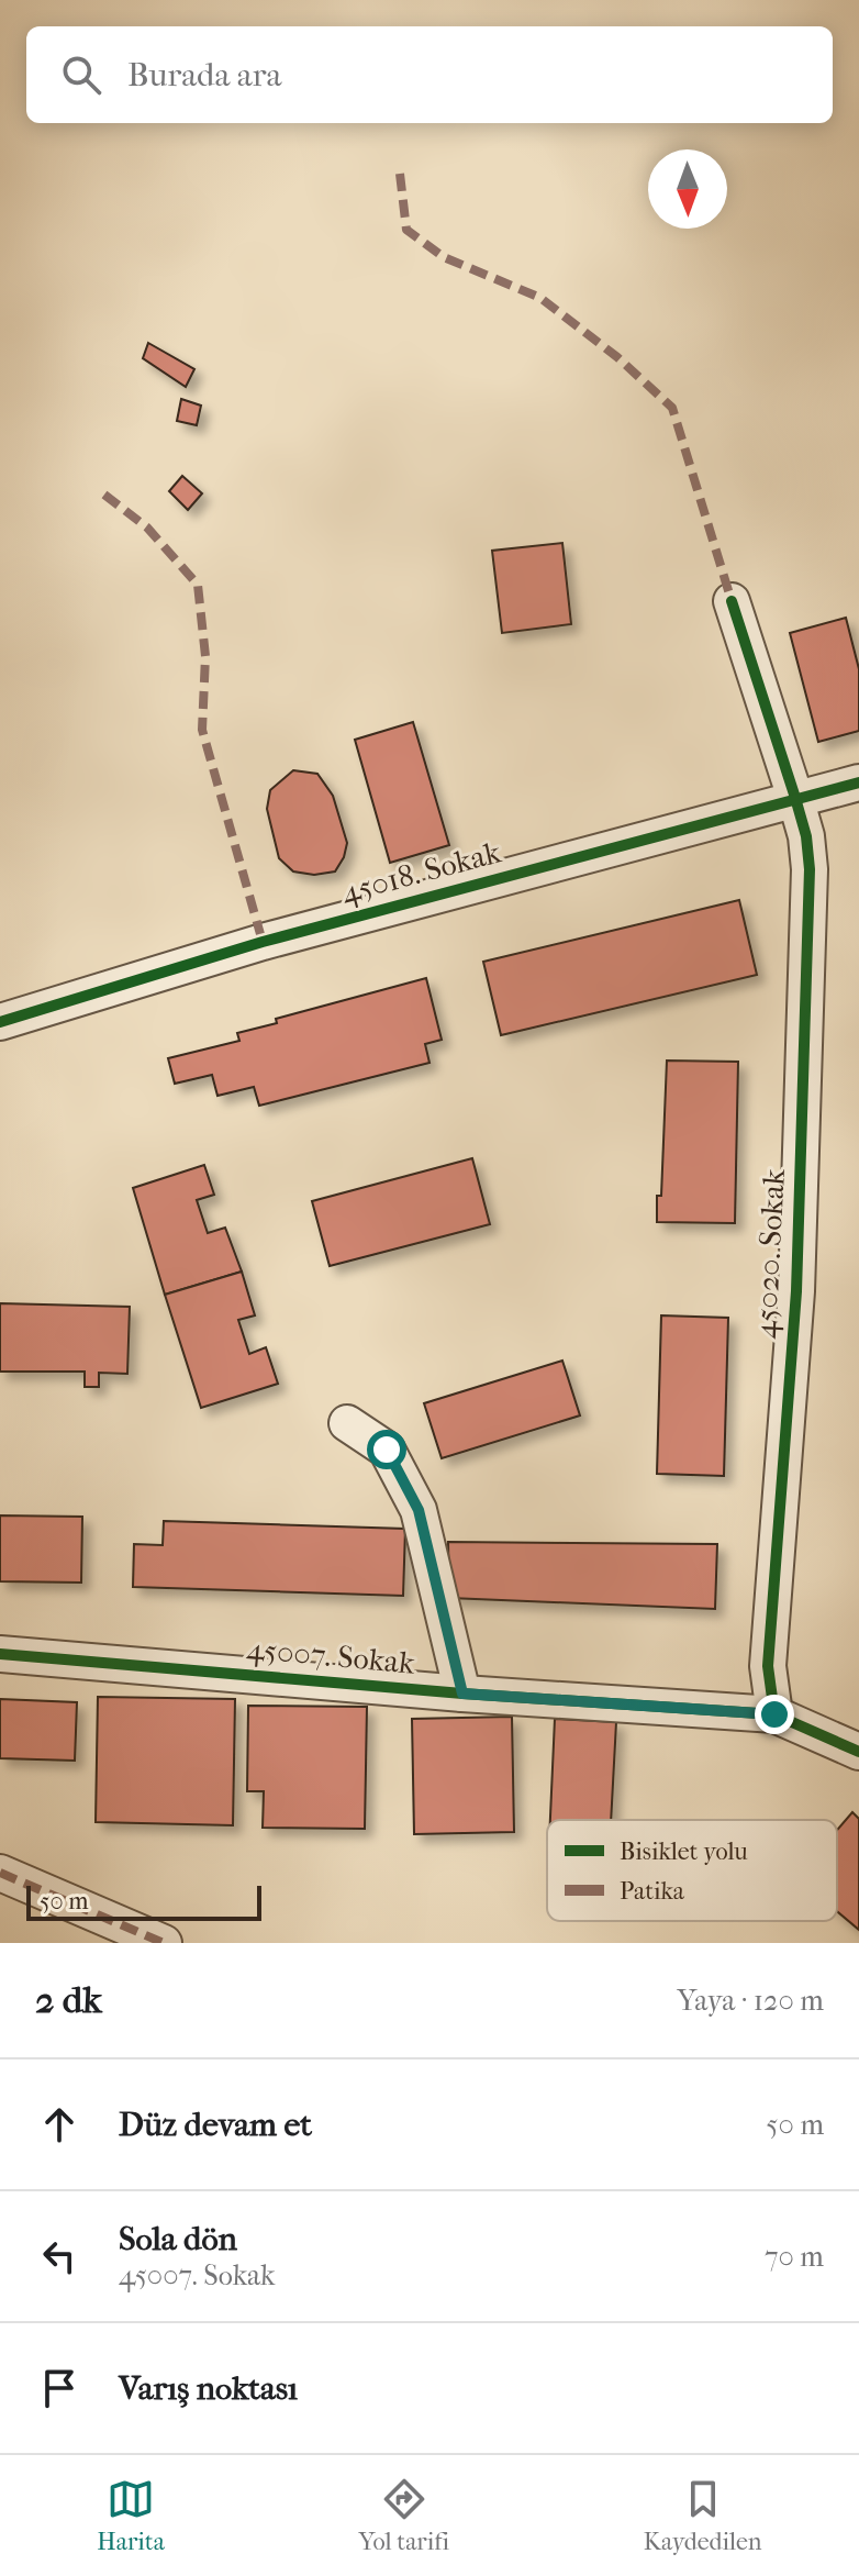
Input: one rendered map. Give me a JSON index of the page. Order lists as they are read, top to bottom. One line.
{"streets":{"street":["45018. Sokak","45020. Sokak","45007. Sokak"]},"crossings":[["45018. Sokak","45020. Sokak"],["45020. Sokak","45007. Sokak"]],"legend":["Bisiklet yolu","Patika"],"scale_bar":"50 m","north":"bottom","page":{"search":"Burada ara","scale":"50 m","heading":["2 dk","Yaya · 120 m"],"list":[["Düz devam et","50 m"],["Sola dön","45007. Sokak","70 m"],"Varış noktası"],"nav":["Harita","Yol tarifi","Kaydedilen"]}}
